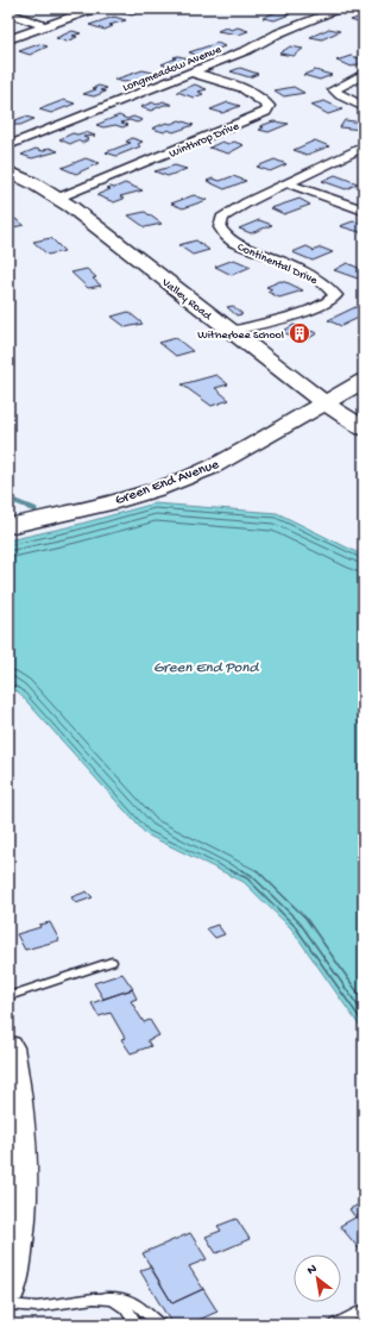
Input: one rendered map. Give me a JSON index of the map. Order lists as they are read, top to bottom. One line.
{"streets":{"main road":["Valley Road","Green End Avenue"],"street":["Longmeadow Avenue","Winthrop Drive","Continental Drive"]},"crossings":[["Longmeadow Avenue","Winthrop Drive"],["Winthrop Drive","Valley Road"],["Continental Drive","Valley Road"],["Valley Road","Green End Avenue"]],"water":["Green End Pond"],"places":{"building":["Witherbee School"]},"north":"top left"}
